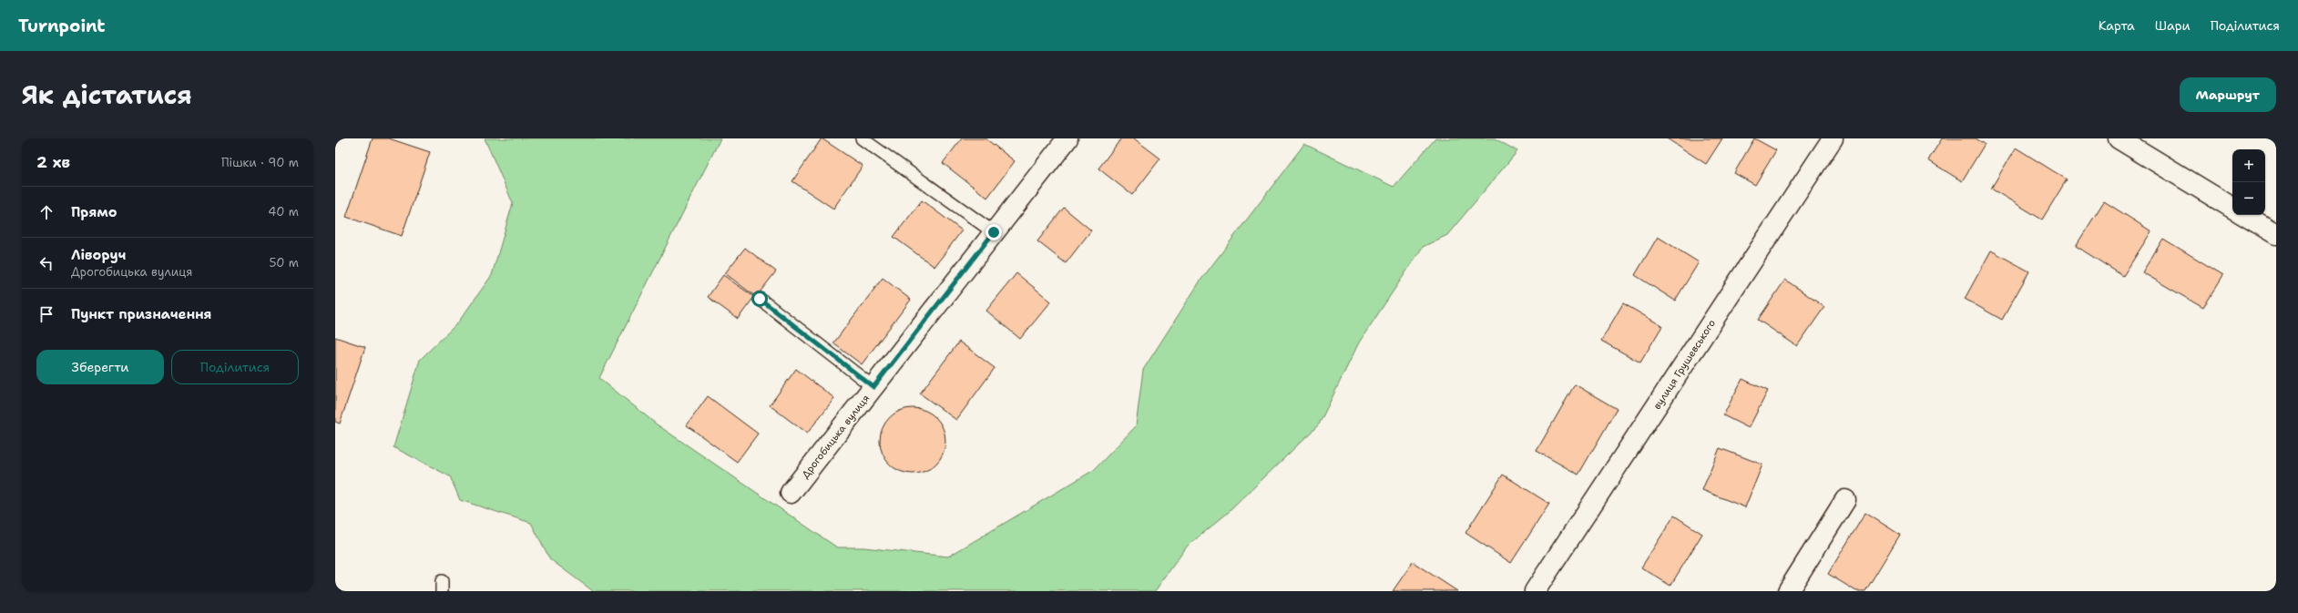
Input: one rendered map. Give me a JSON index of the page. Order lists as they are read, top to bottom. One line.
{"streets":{"street":["вулиця Грушевського","Дрогобицька вулиця"]},"page":{"header":"Turnpoint","nav":["Карта","Шари","Поділитися"],"title":"Як дістатися","buttons":["Маршрут",["Зберегти","Поділитися"]],"heading":["2 хв","Пішки · 90 m"],"map_buttons":["+","−"],"list":[["Прямо","40 m"],["Ліворуч","Дрогобицька вулиця","50 m"],"Пункт призначення"]}}
